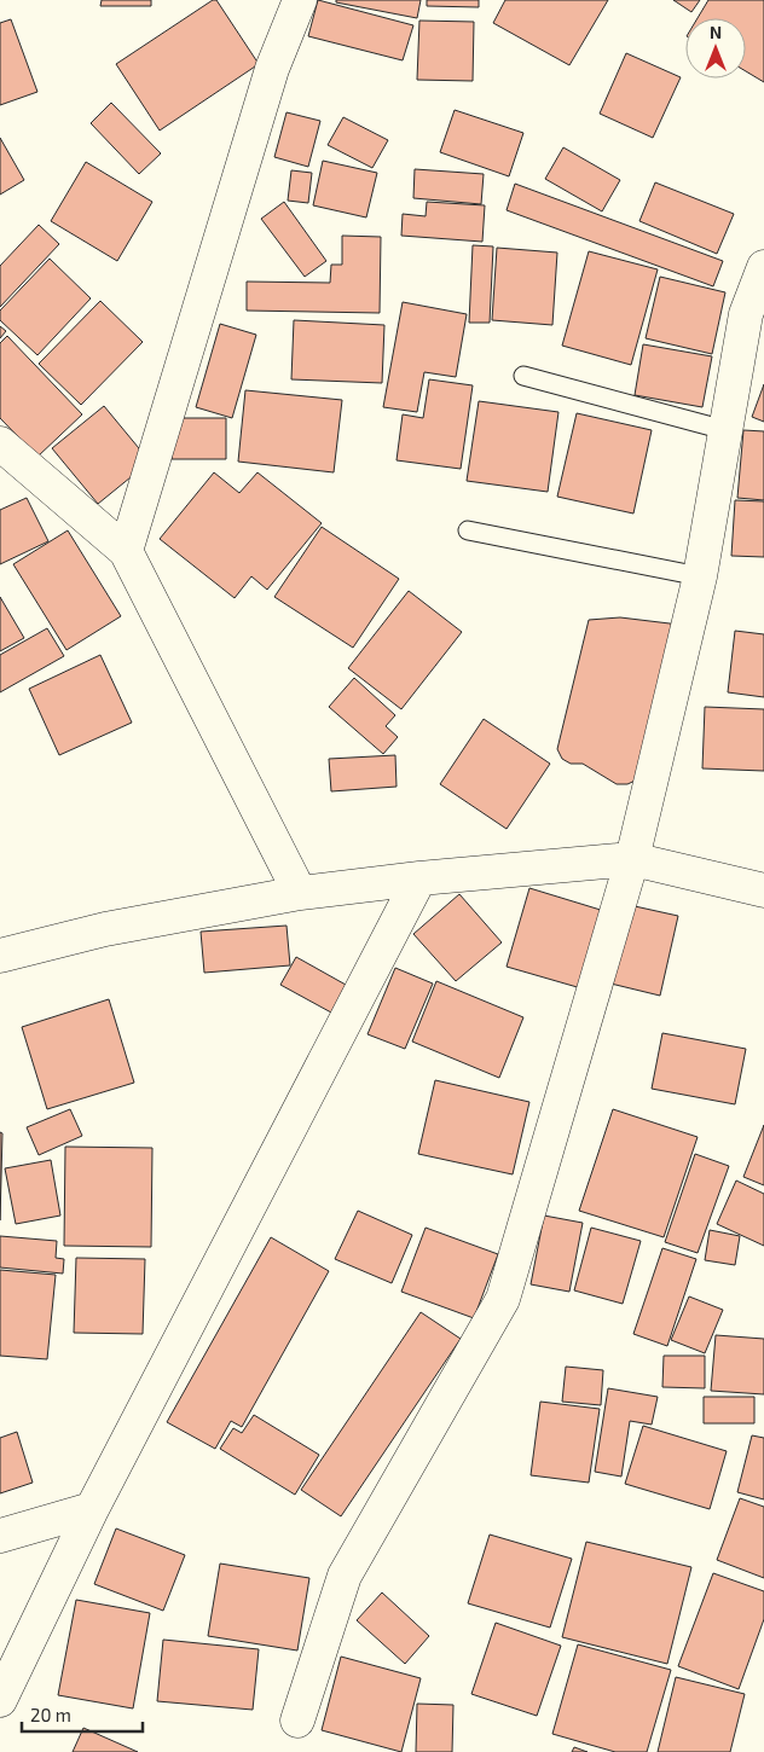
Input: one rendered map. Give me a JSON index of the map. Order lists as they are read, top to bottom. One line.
{"scale_bar":"20 m","north":"top"}
